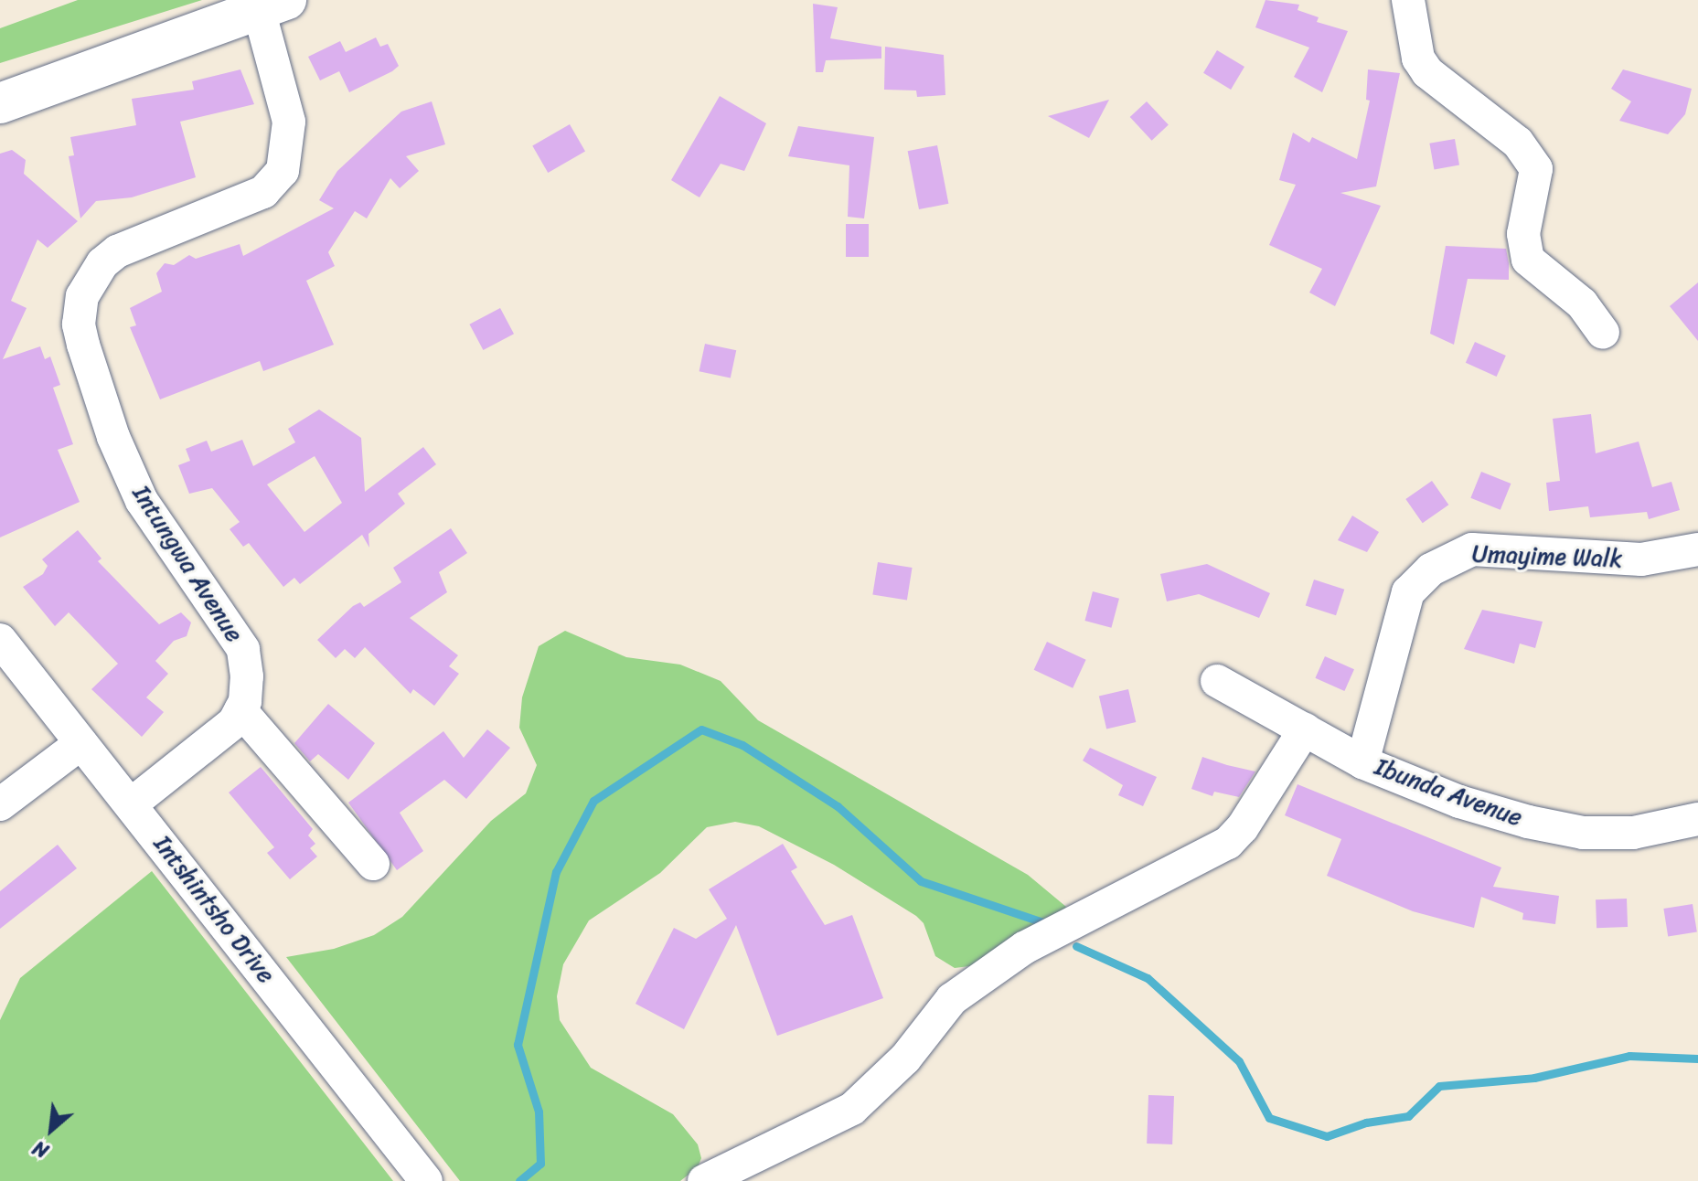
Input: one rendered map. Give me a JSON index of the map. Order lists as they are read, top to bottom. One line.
{"streets":{"street":["Umayime Walk","Intungwa Avenue","Ibunda Avenue","Intshintsho Drive"]},"crossings":[["Umayime Walk","Ibunda Avenue"]],"north":"bottom left"}
